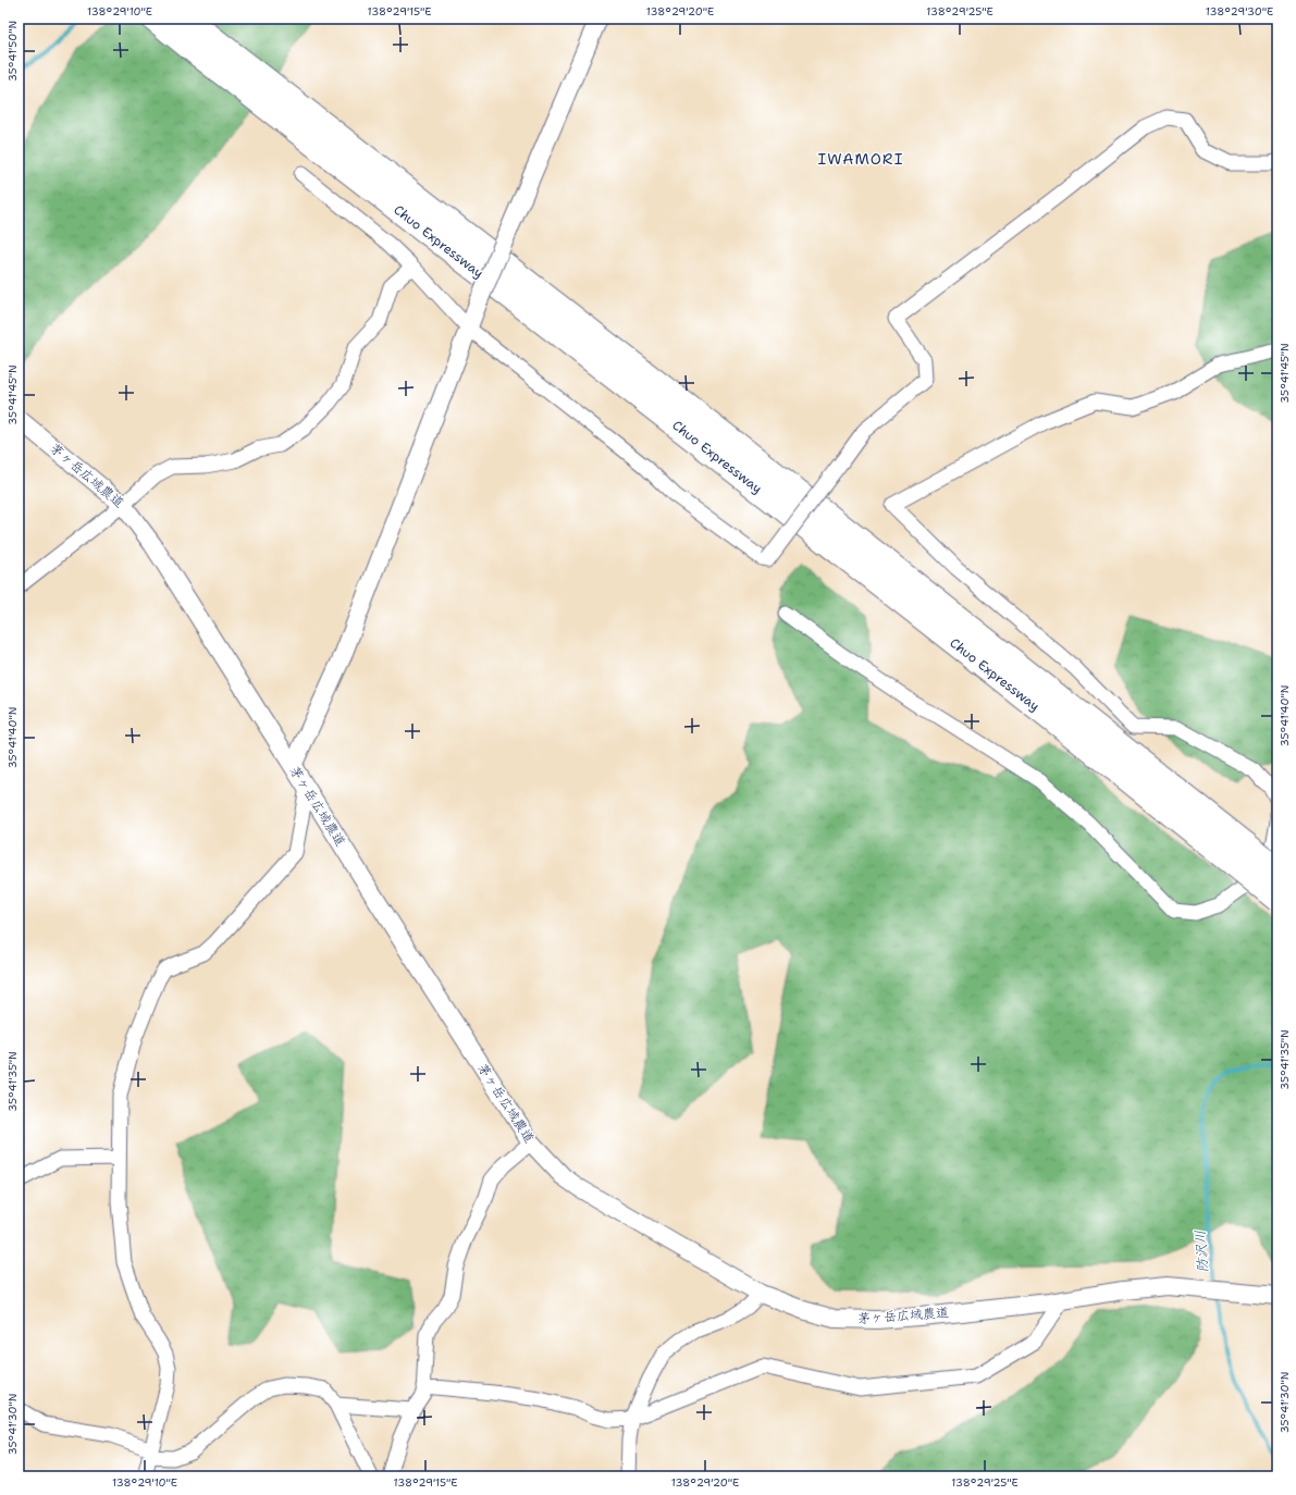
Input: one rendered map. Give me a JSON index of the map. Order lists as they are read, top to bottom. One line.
{"streets":{"highway":["Chuo Expressway"],"street":["茅ヶ岳広域農道"]},"districts":["IWAMORI"],"water":["防沢川"],"coordinates":["138°29'10\"E","138°29'15\"E","138°29'20\"E","138°29'25\"E","138°29'30\"E","35°41'50\"N","35°41'45\"N","35°41'40\"N","35°41'35\"N","35°41'30\"N"]}
